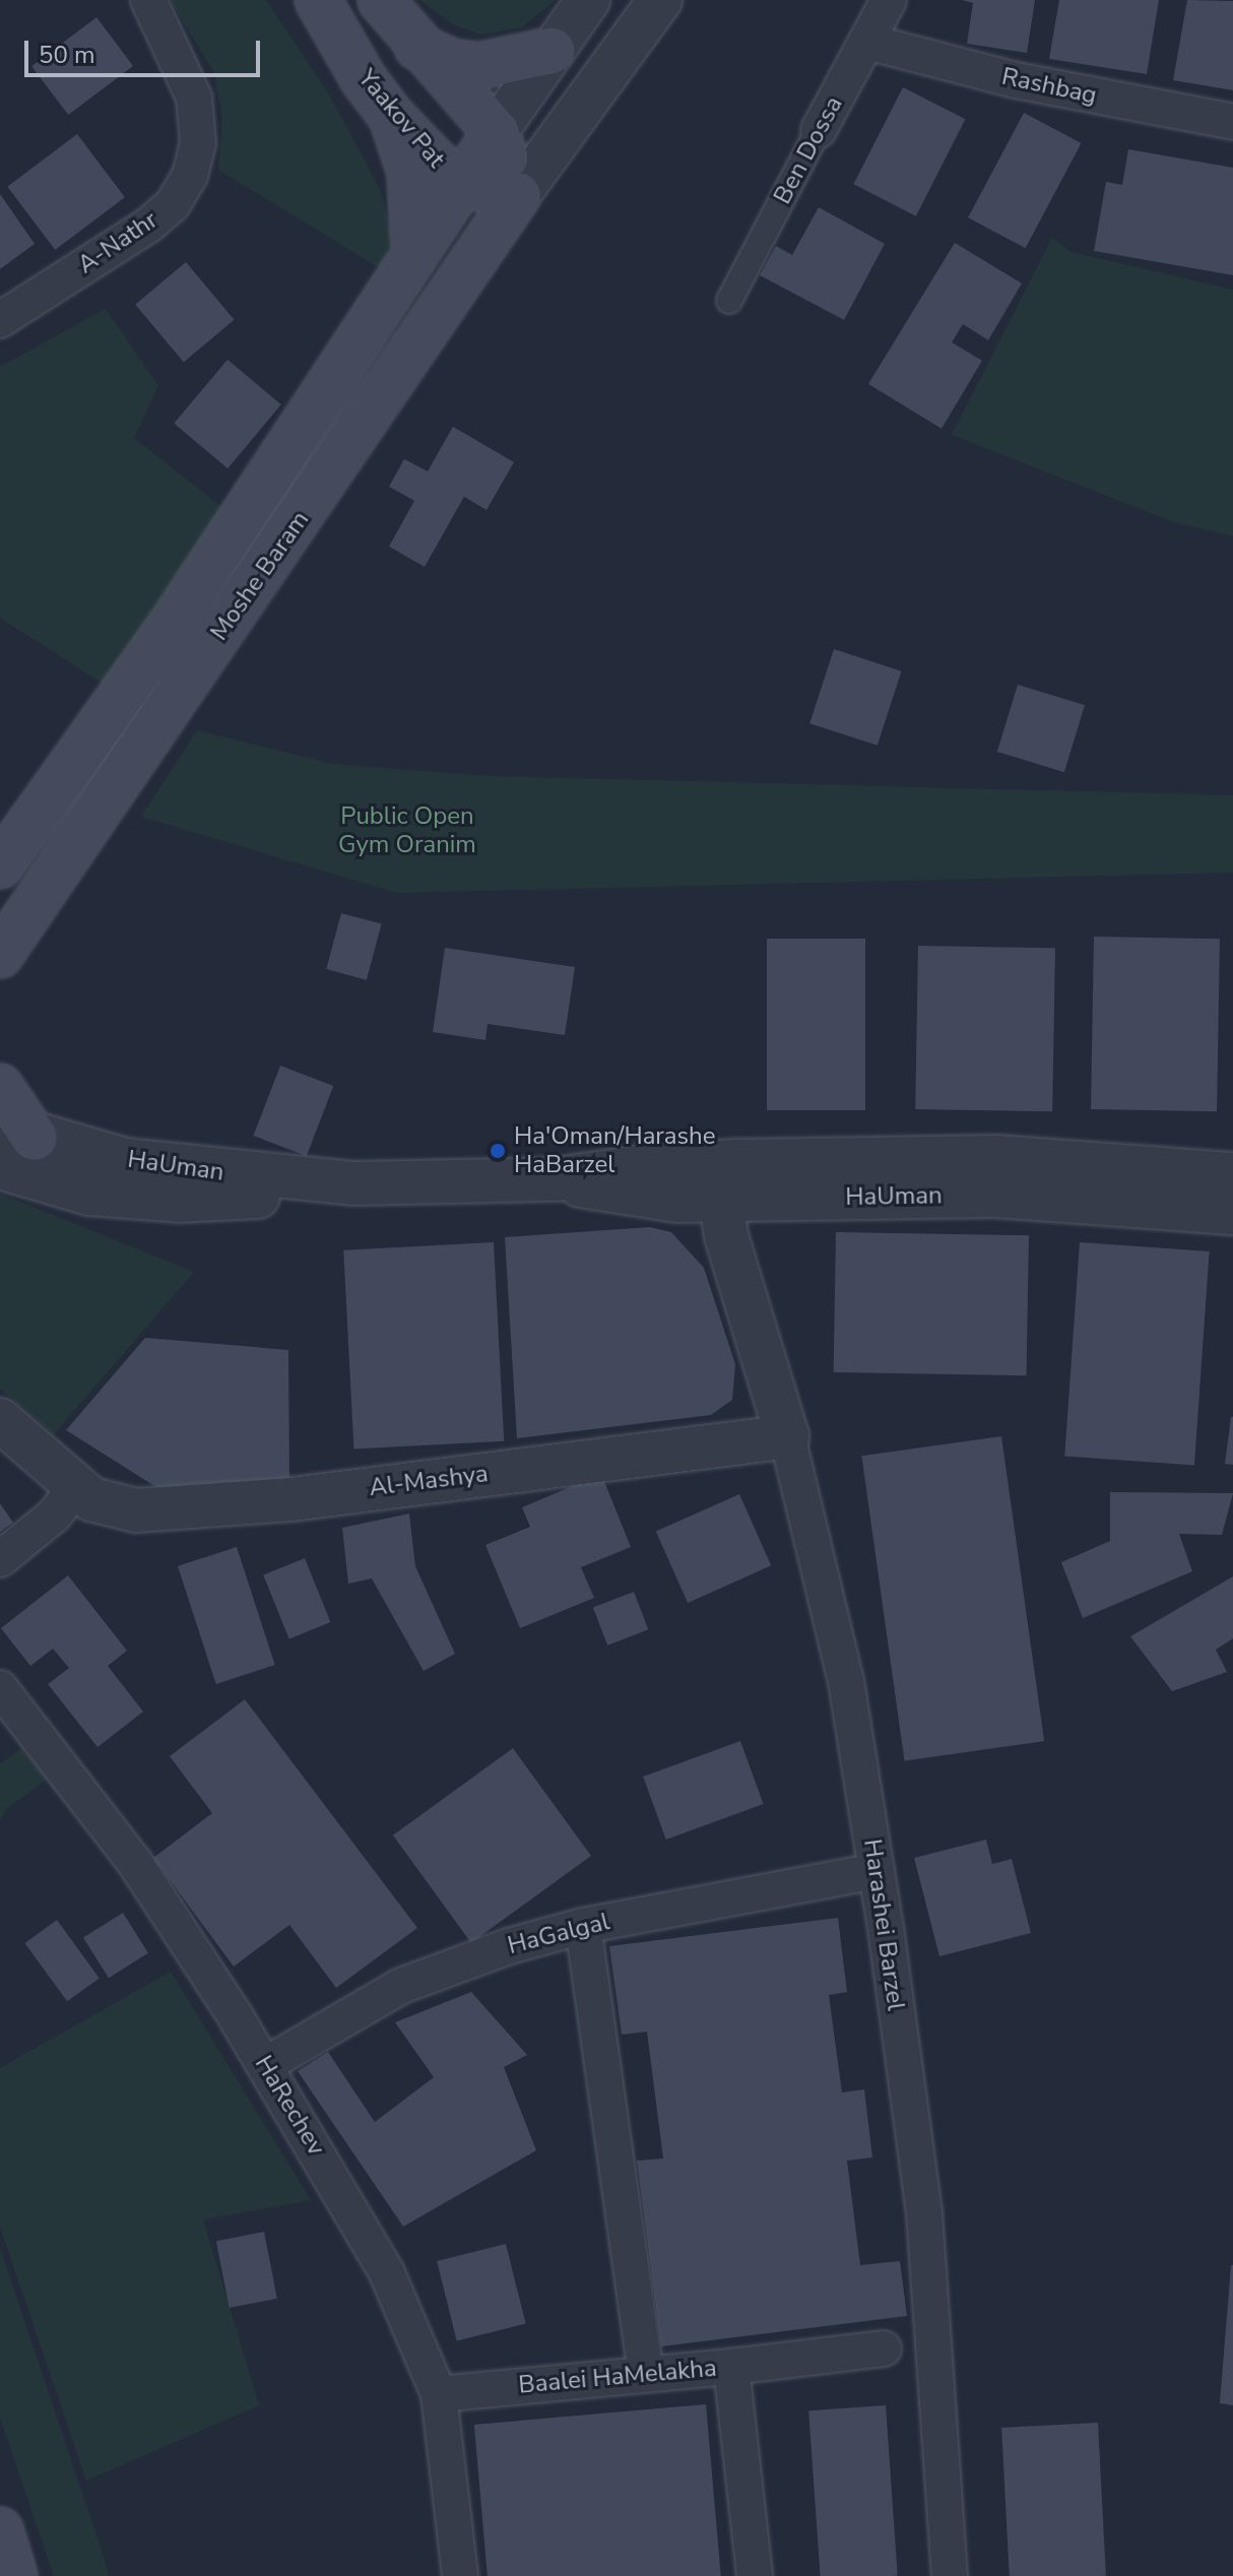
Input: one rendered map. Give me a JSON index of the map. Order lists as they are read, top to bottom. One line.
{"streets":{"main road":["Yaakov Pat","Moshe Baram"],"street":["Rashbag","Ben Dossa","A-Nathr","HaUman","Al-Mashya","Harashei Barzel","HaGalgal","HaRechev","Baalei HaMelakha"]},"crossings":[["Rashbag","Ben Dossa"],["Yaakov Pat","Moshe Baram"],["HaUman","Harashei Barzel"],["Al-Mashya","Harashei Barzel"],["Harashei Barzel","HaGalgal"],["HaGalgal","HaRechev"],["HaRechev","Baalei HaMelakha"]],"parks":["Public Open Gym Oranim"],"places":["Ha'Oman/Harashe HaBarzel"],"scale_bar":"50 m"}
